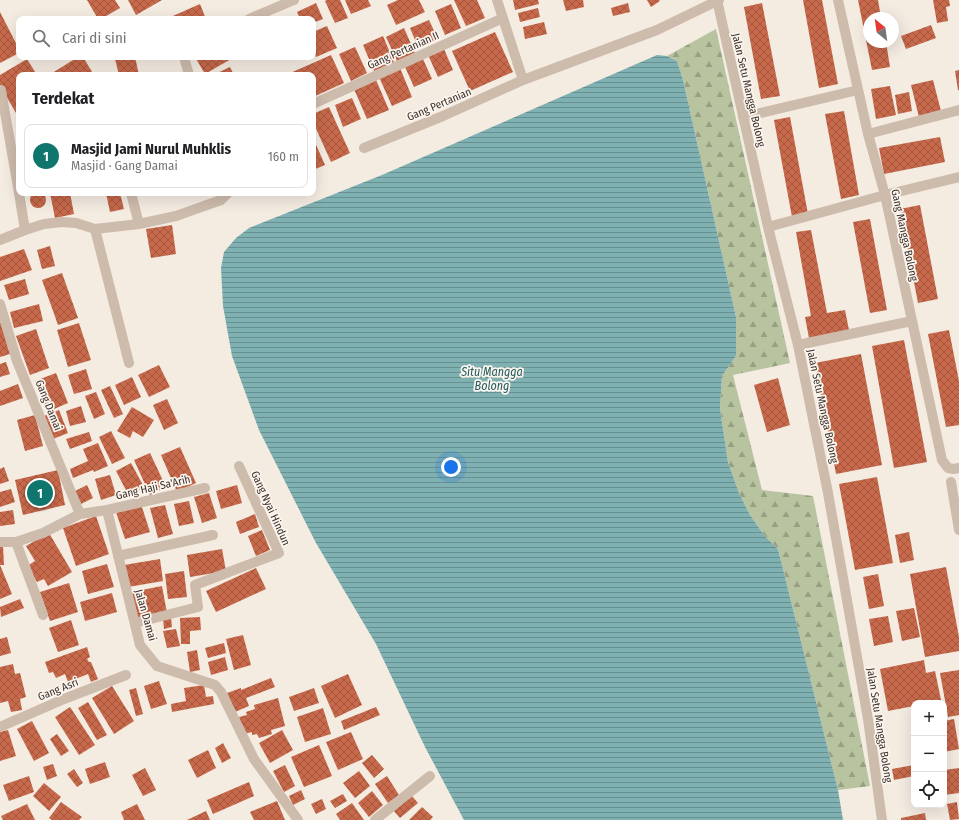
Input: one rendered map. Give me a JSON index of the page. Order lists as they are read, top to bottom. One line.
{"streets":{"street":["Gang Pertanian II","Jalan Setu Mangga Bolong","Gang Pertanian","Gang Mangga Bolong","Gang Damai","Gang Haji Sa'Arih","Gang Nyai Hindun","Jalan Damai","Gang Asri"]},"crossings":[["Jalan Setu Mangga Bolong","Gang Pertanian"],["Gang Haji Sa'Arih","Jalan Damai"],["Gang Nyai Hindun","Jalan Damai"]],"water":["Situ Mangga Bolong"],"north":"top left","page":{"search":"Cari di sini","heading":"Terdekat","list":[{"mark":"1","name":"Masjid Jami Nurul Muhklis","note":"Masjid · Gang Damai","value":"160 m"}],"pins":"1","map_buttons":["+","−"]}}
